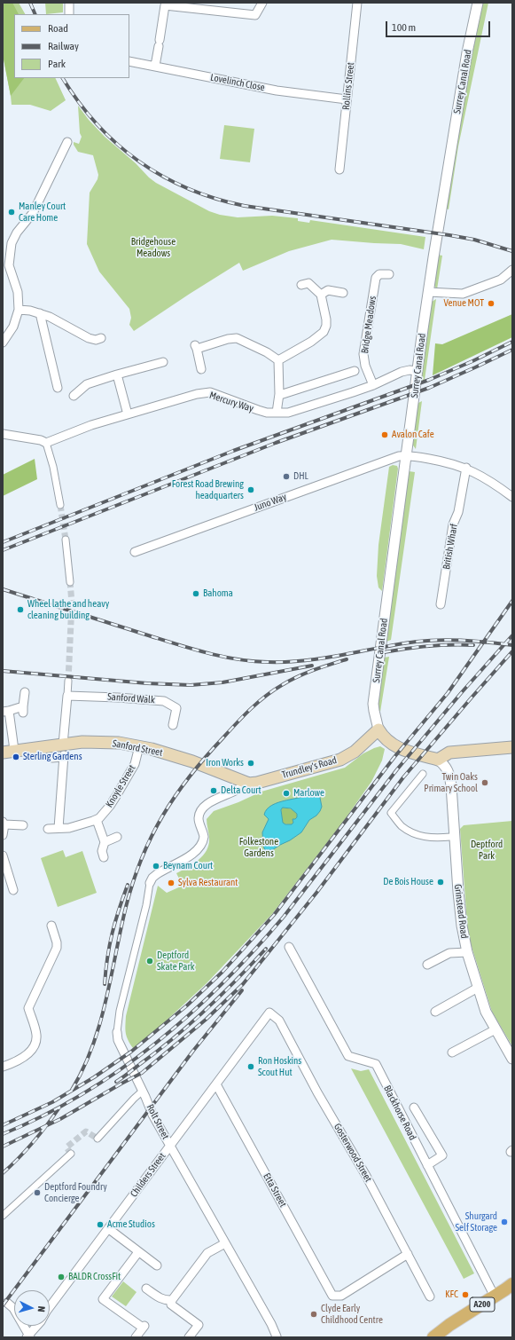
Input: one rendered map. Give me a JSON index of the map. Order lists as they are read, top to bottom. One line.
{"streets":{"main road":["Sanford Street","Trundley's Road","A200"],"street":["Surrey Canal Road","Lovelinch Close","Rollins Street","Bridge Meadows","Mercury Way","Juno Way","British Wharf","Sanford Walk","Knoyle Street","Grinstead Road","Blackhorse Road","Rolt Street","Gosterwood Street","Childers Street","Etta Street"]},"crossings":[["Surrey Canal Road","Mercury Way"],["Surrey Canal Road","Juno Way"],["Surrey Canal Road","Trundley's Road"],["Lovelinch Close","Rollins Street"],["Bridge Meadows","Mercury Way"],["Sanford Street","Trundley's Road"],["Sanford Street","Knoyle Street"],["Trundley's Road","Rolt Street"],["Blackhorse Road","A200"],["Rolt Street","Childers Street"],["Gosterwood Street","Childers Street"],["Gosterwood Street","Etta Street"],["Childers Street","Etta Street"]],"parks":["Bridgehouse Meadows","Folkestone Gardens","Deptford Park"],"places":["Manley Court Care Home","Venue MOT","Avalon Cafe","DHL","Forest Road Brewing headquarters","Bahoma","Wheel lathe and heavy cleaning building","Sterling Gardens","Iron Works","Twin Oaks Primary School","Delta Court","Marlowe","Beynam Court","De Bois House","Sylva Restaurant","Deptford Skate Park","Ron Hoskins Scout Hut","Deptford Foundry Concierge","Shurgard Self Storage","Acme Studios","BALDR CrossFit","KFC","Clyde Early Childhood Centre"],"legend":["Road","Railway","Park"],"scale_bar":"100 m","north":"right"}
